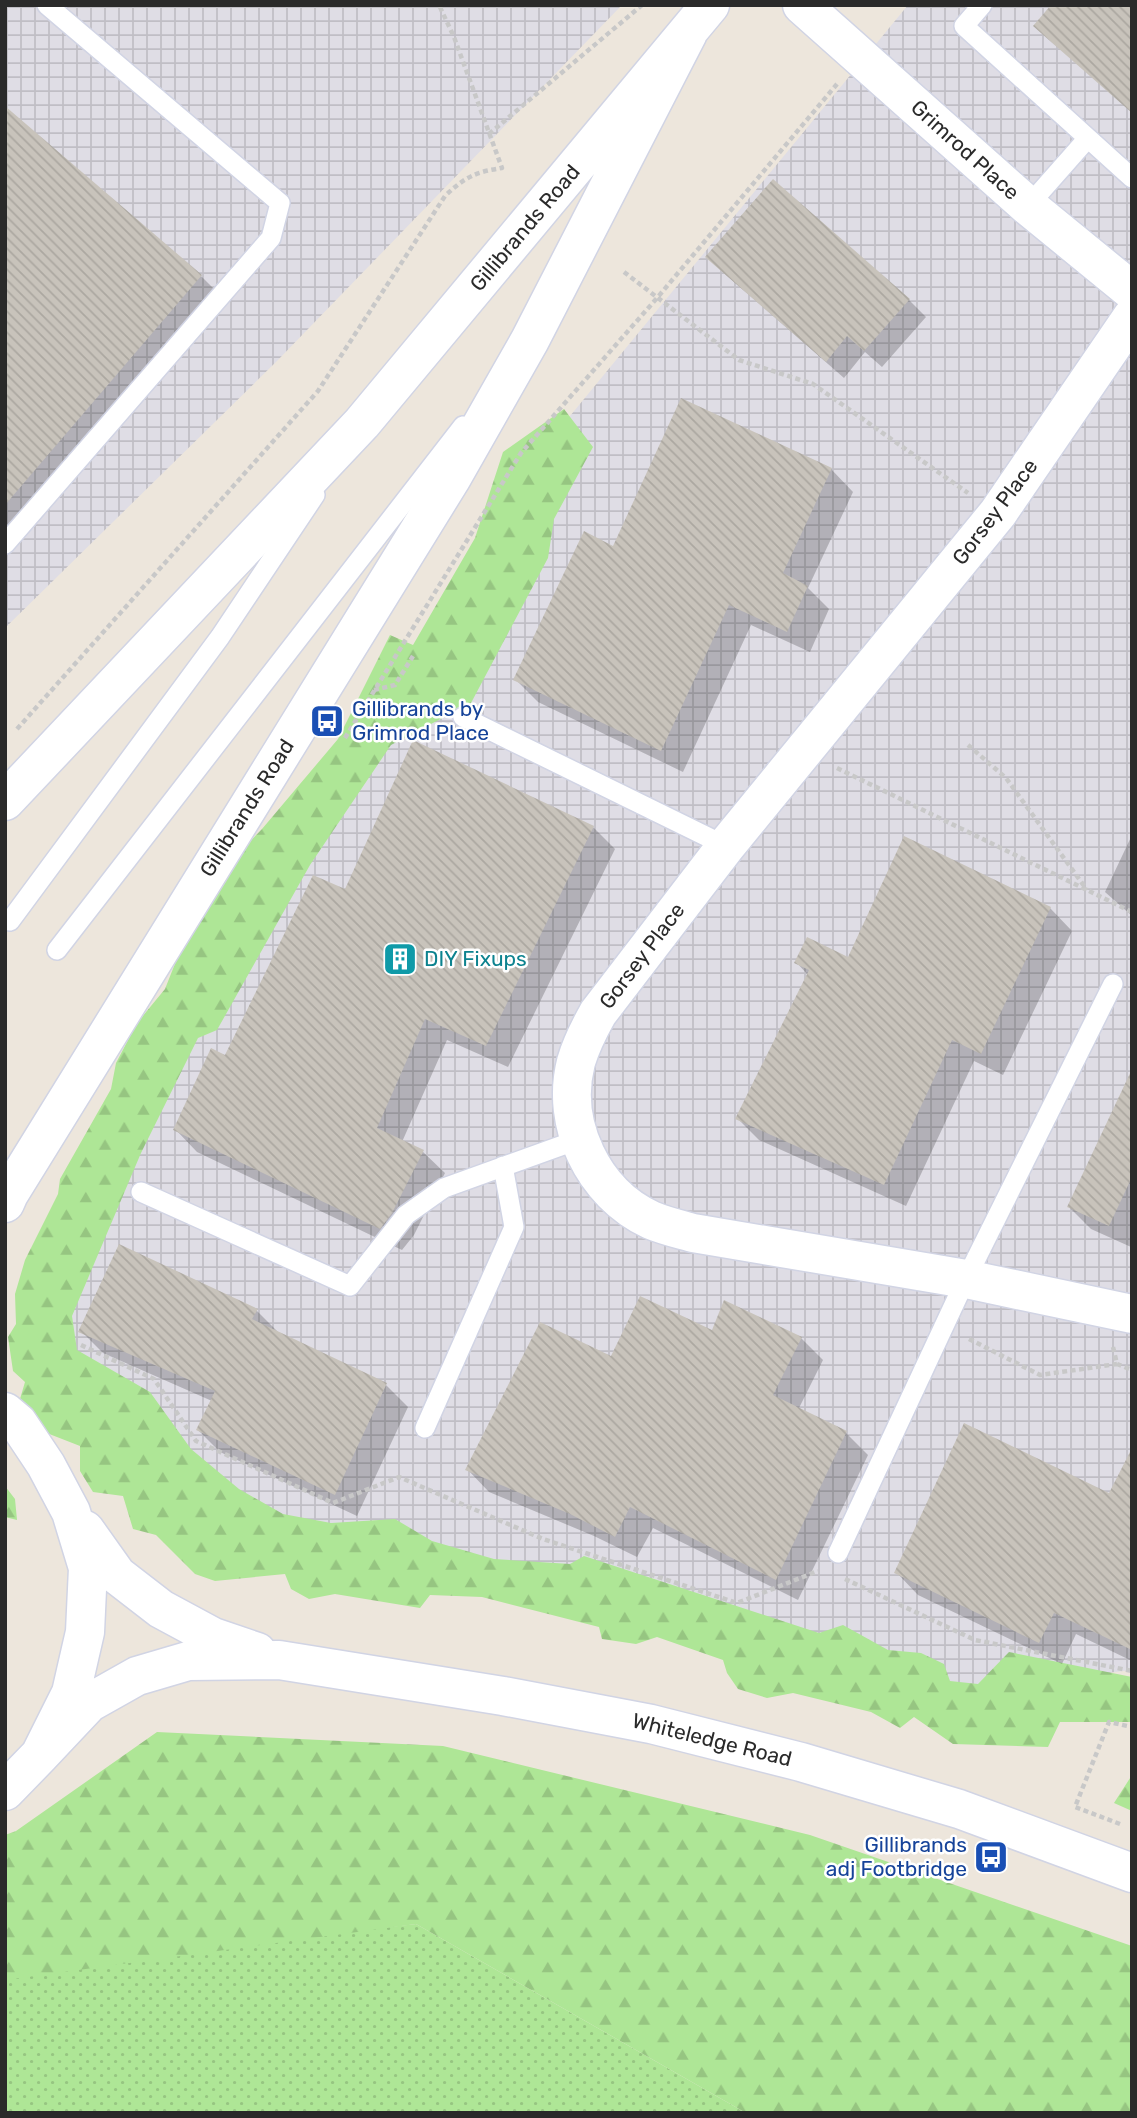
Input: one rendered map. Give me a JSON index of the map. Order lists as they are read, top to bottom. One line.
{"streets":{"street":["Grimrod Place","Gillibrands Road","Gorsey Place","Whiteledge Road"]},"places":{"bus stop":["Gillibrands by Grimrod Place","Gillibrands adj Footbridge"],"building":["DIY Fixups"]}}
